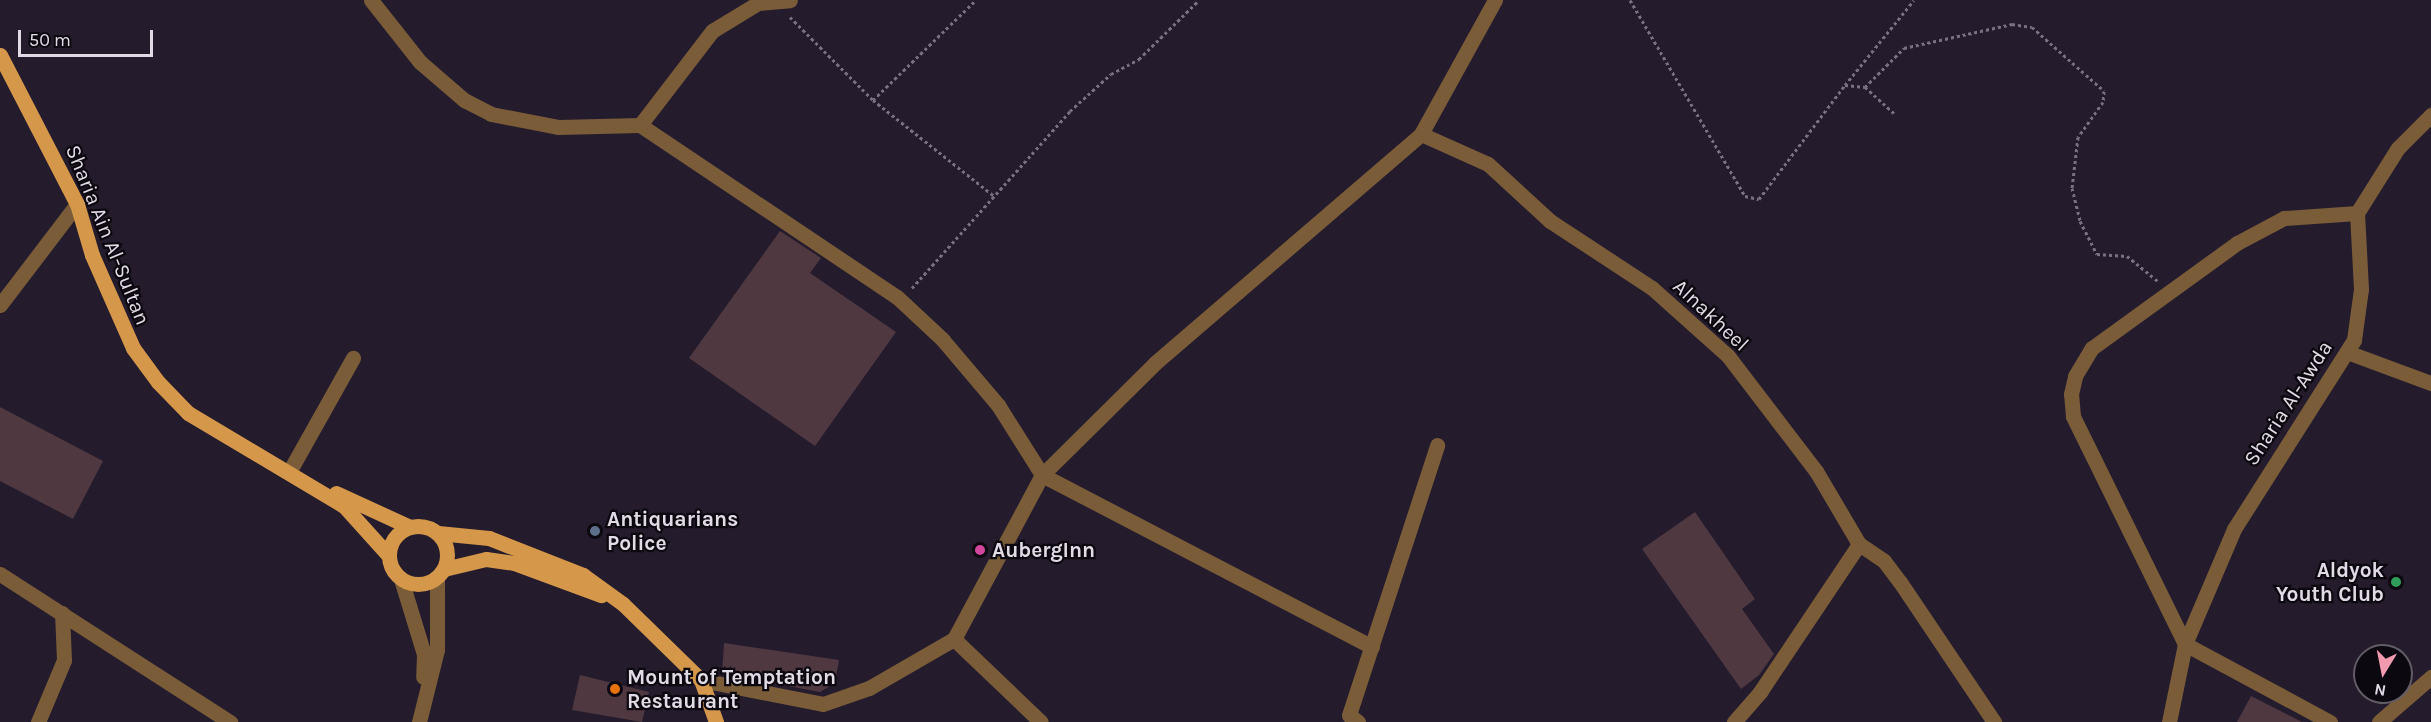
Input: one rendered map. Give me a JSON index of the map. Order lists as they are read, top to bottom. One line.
{"streets":{"main road":["Sharia Ain Al-Sultan"],"street":["Alnakheel","Sharia Al-Awda"]},"places":["Antiquarians Police","AubergInn","Aldyok Youth Club","Mount of Temptation Restaurant"],"scale_bar":"50 m","north":"bottom"}
